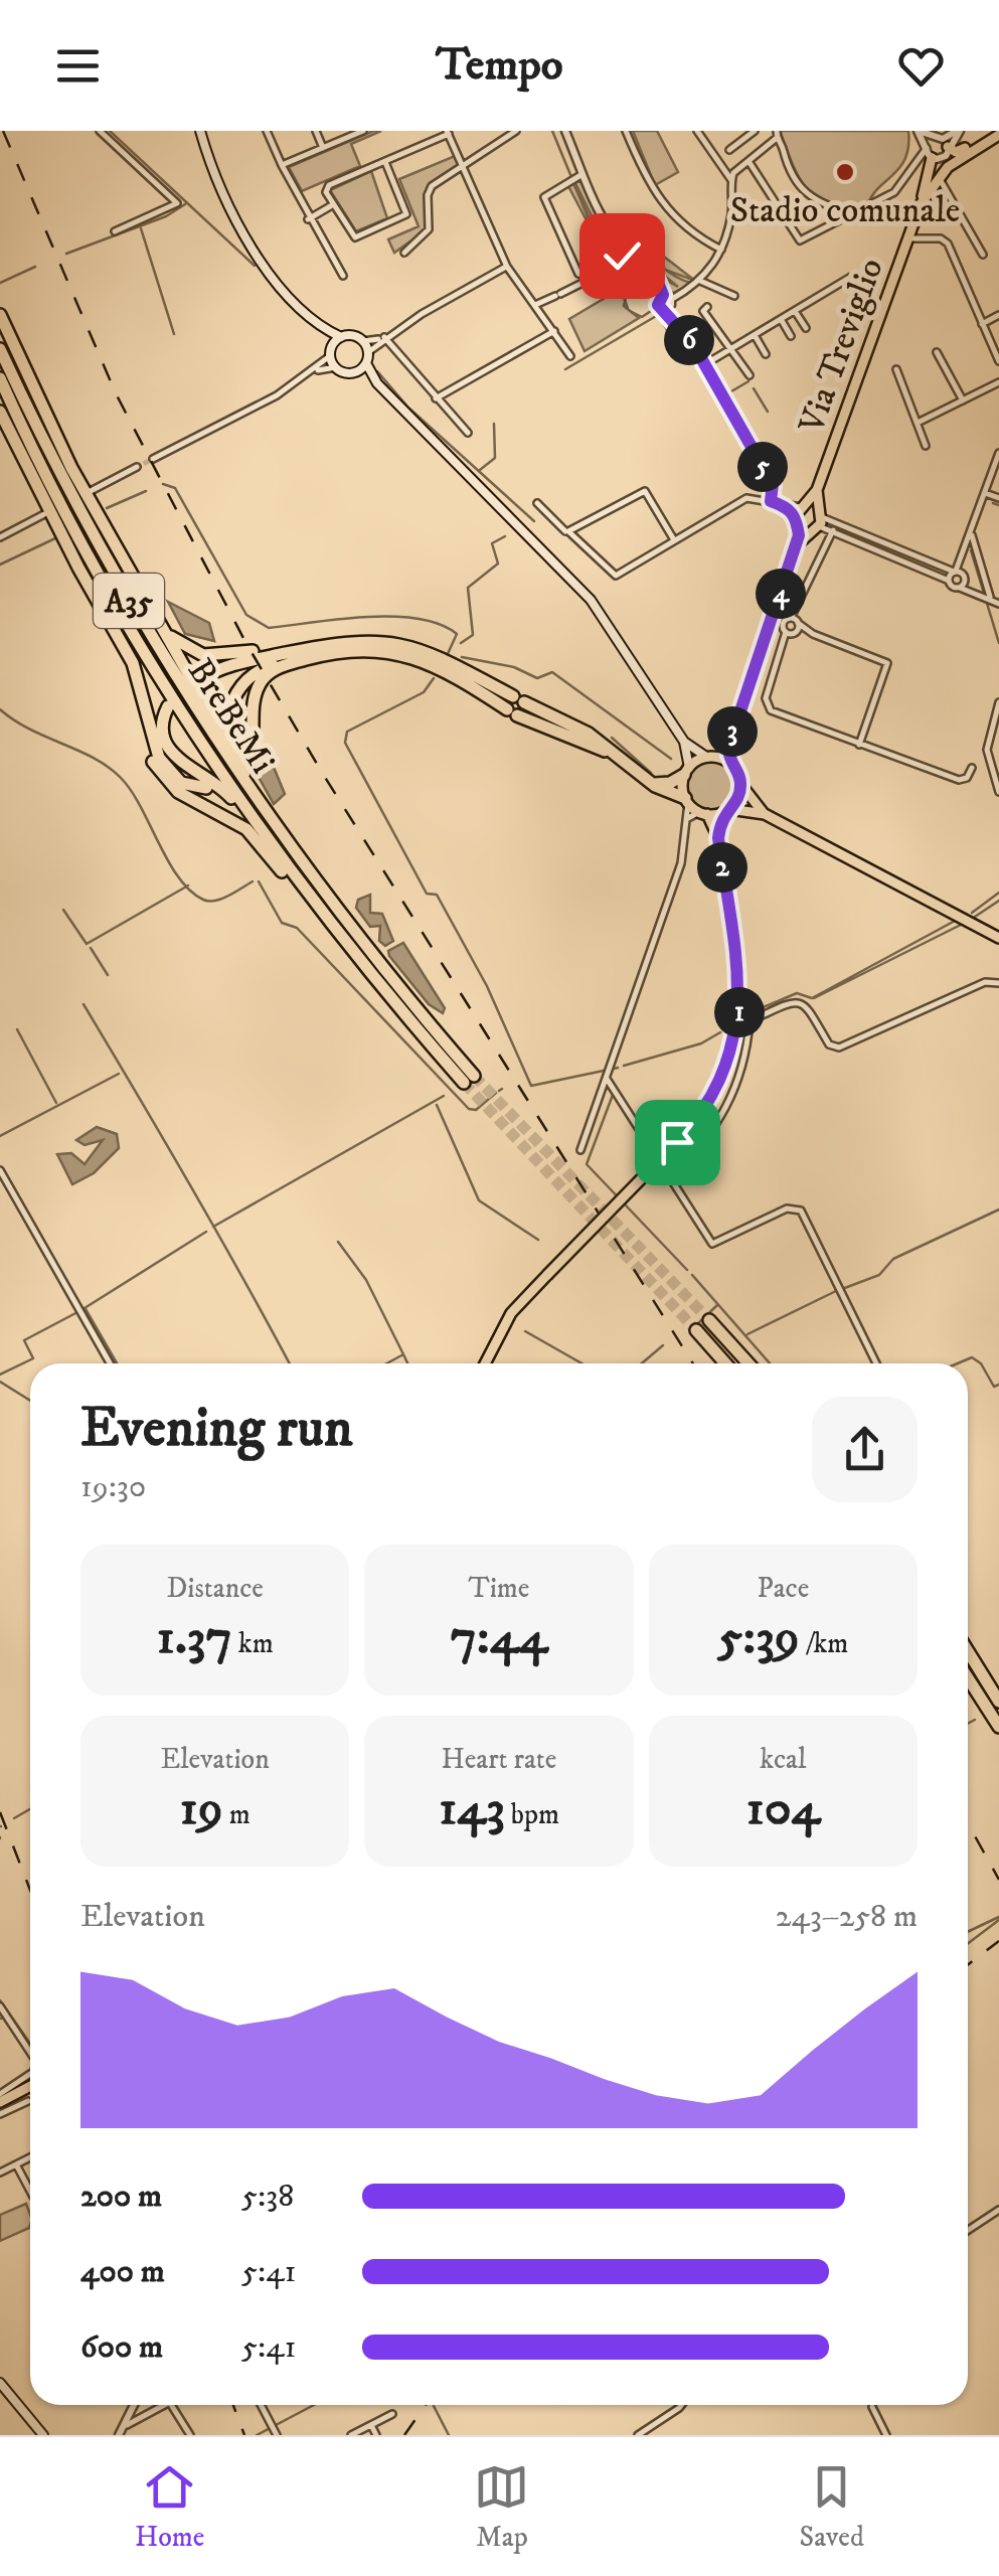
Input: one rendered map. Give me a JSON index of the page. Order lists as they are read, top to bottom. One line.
{"streets":{"highway":["A35","BreBeMi"],"main road":["Via Treviglio"]},"places":["Stadio comunale"],"page":{"header":"Tempo","pins":["6","5","4","3","2","1"],"heading":["Evening run","19:30"],"stats":[["Distance","1.37 km"],["Time","7:44"],["Pace","5:39 /km"],["Elevation","19 m"],["Heart rate","143 bpm"],["kcal","104"]],"chart":["Elevation","243–258 m"],"list":[{"name":"200 m","note":"5:38"},{"name":"400 m","note":"5:41"},{"name":"600 m","note":"5:41"}],"tabs":["Home","Map","Saved"]}}
